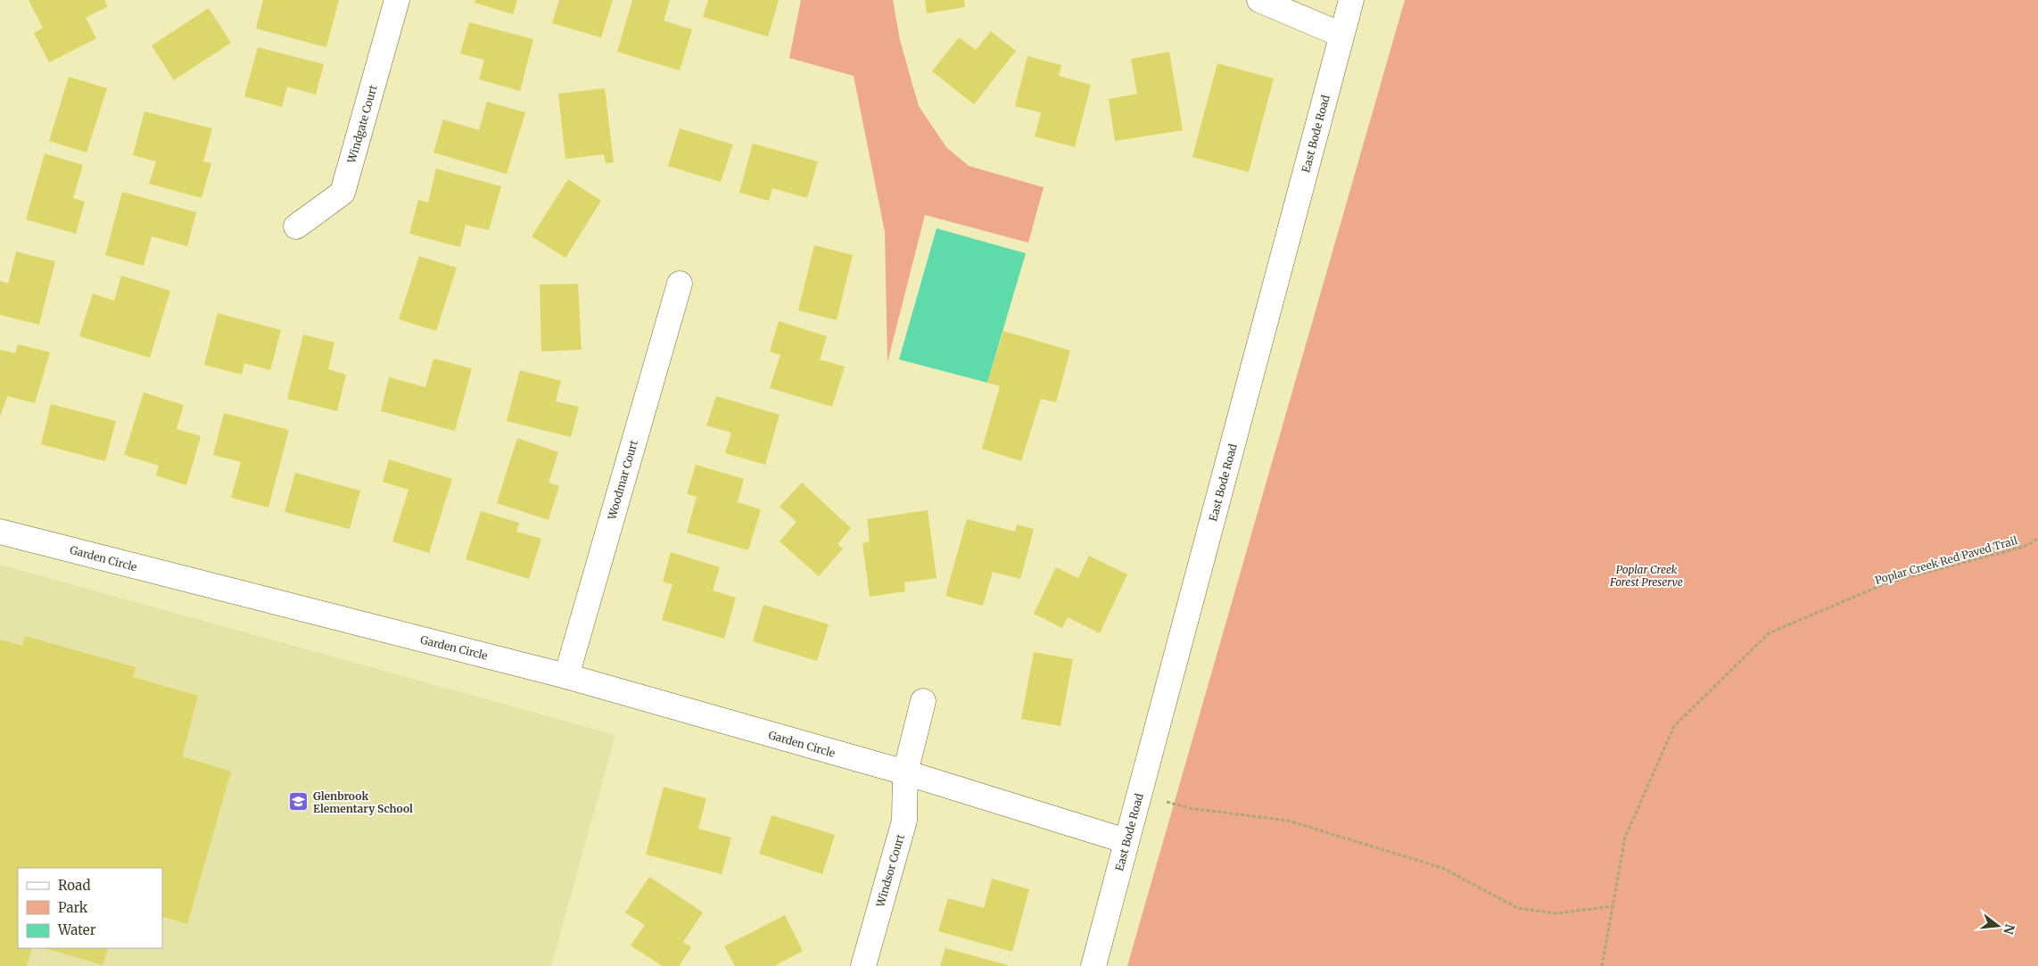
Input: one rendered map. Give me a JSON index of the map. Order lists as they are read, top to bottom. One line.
{"streets":{"street":["Windgate Court","East Bode Road","Woodmar Court","Garden Circle","Windsor Court"],"path":["Poplar Creek Red Paved Trail"]},"crossings":[["East Bode Road","Garden Circle"],["Woodmar Court","Garden Circle"],["Garden Circle","Windsor Court"]],"parks":["Poplar Creek Forest Preserve"],"places":{"school or university":["Glenbrook Elementary School"]},"legend":["Road","Park","Water"],"north":"right"}
